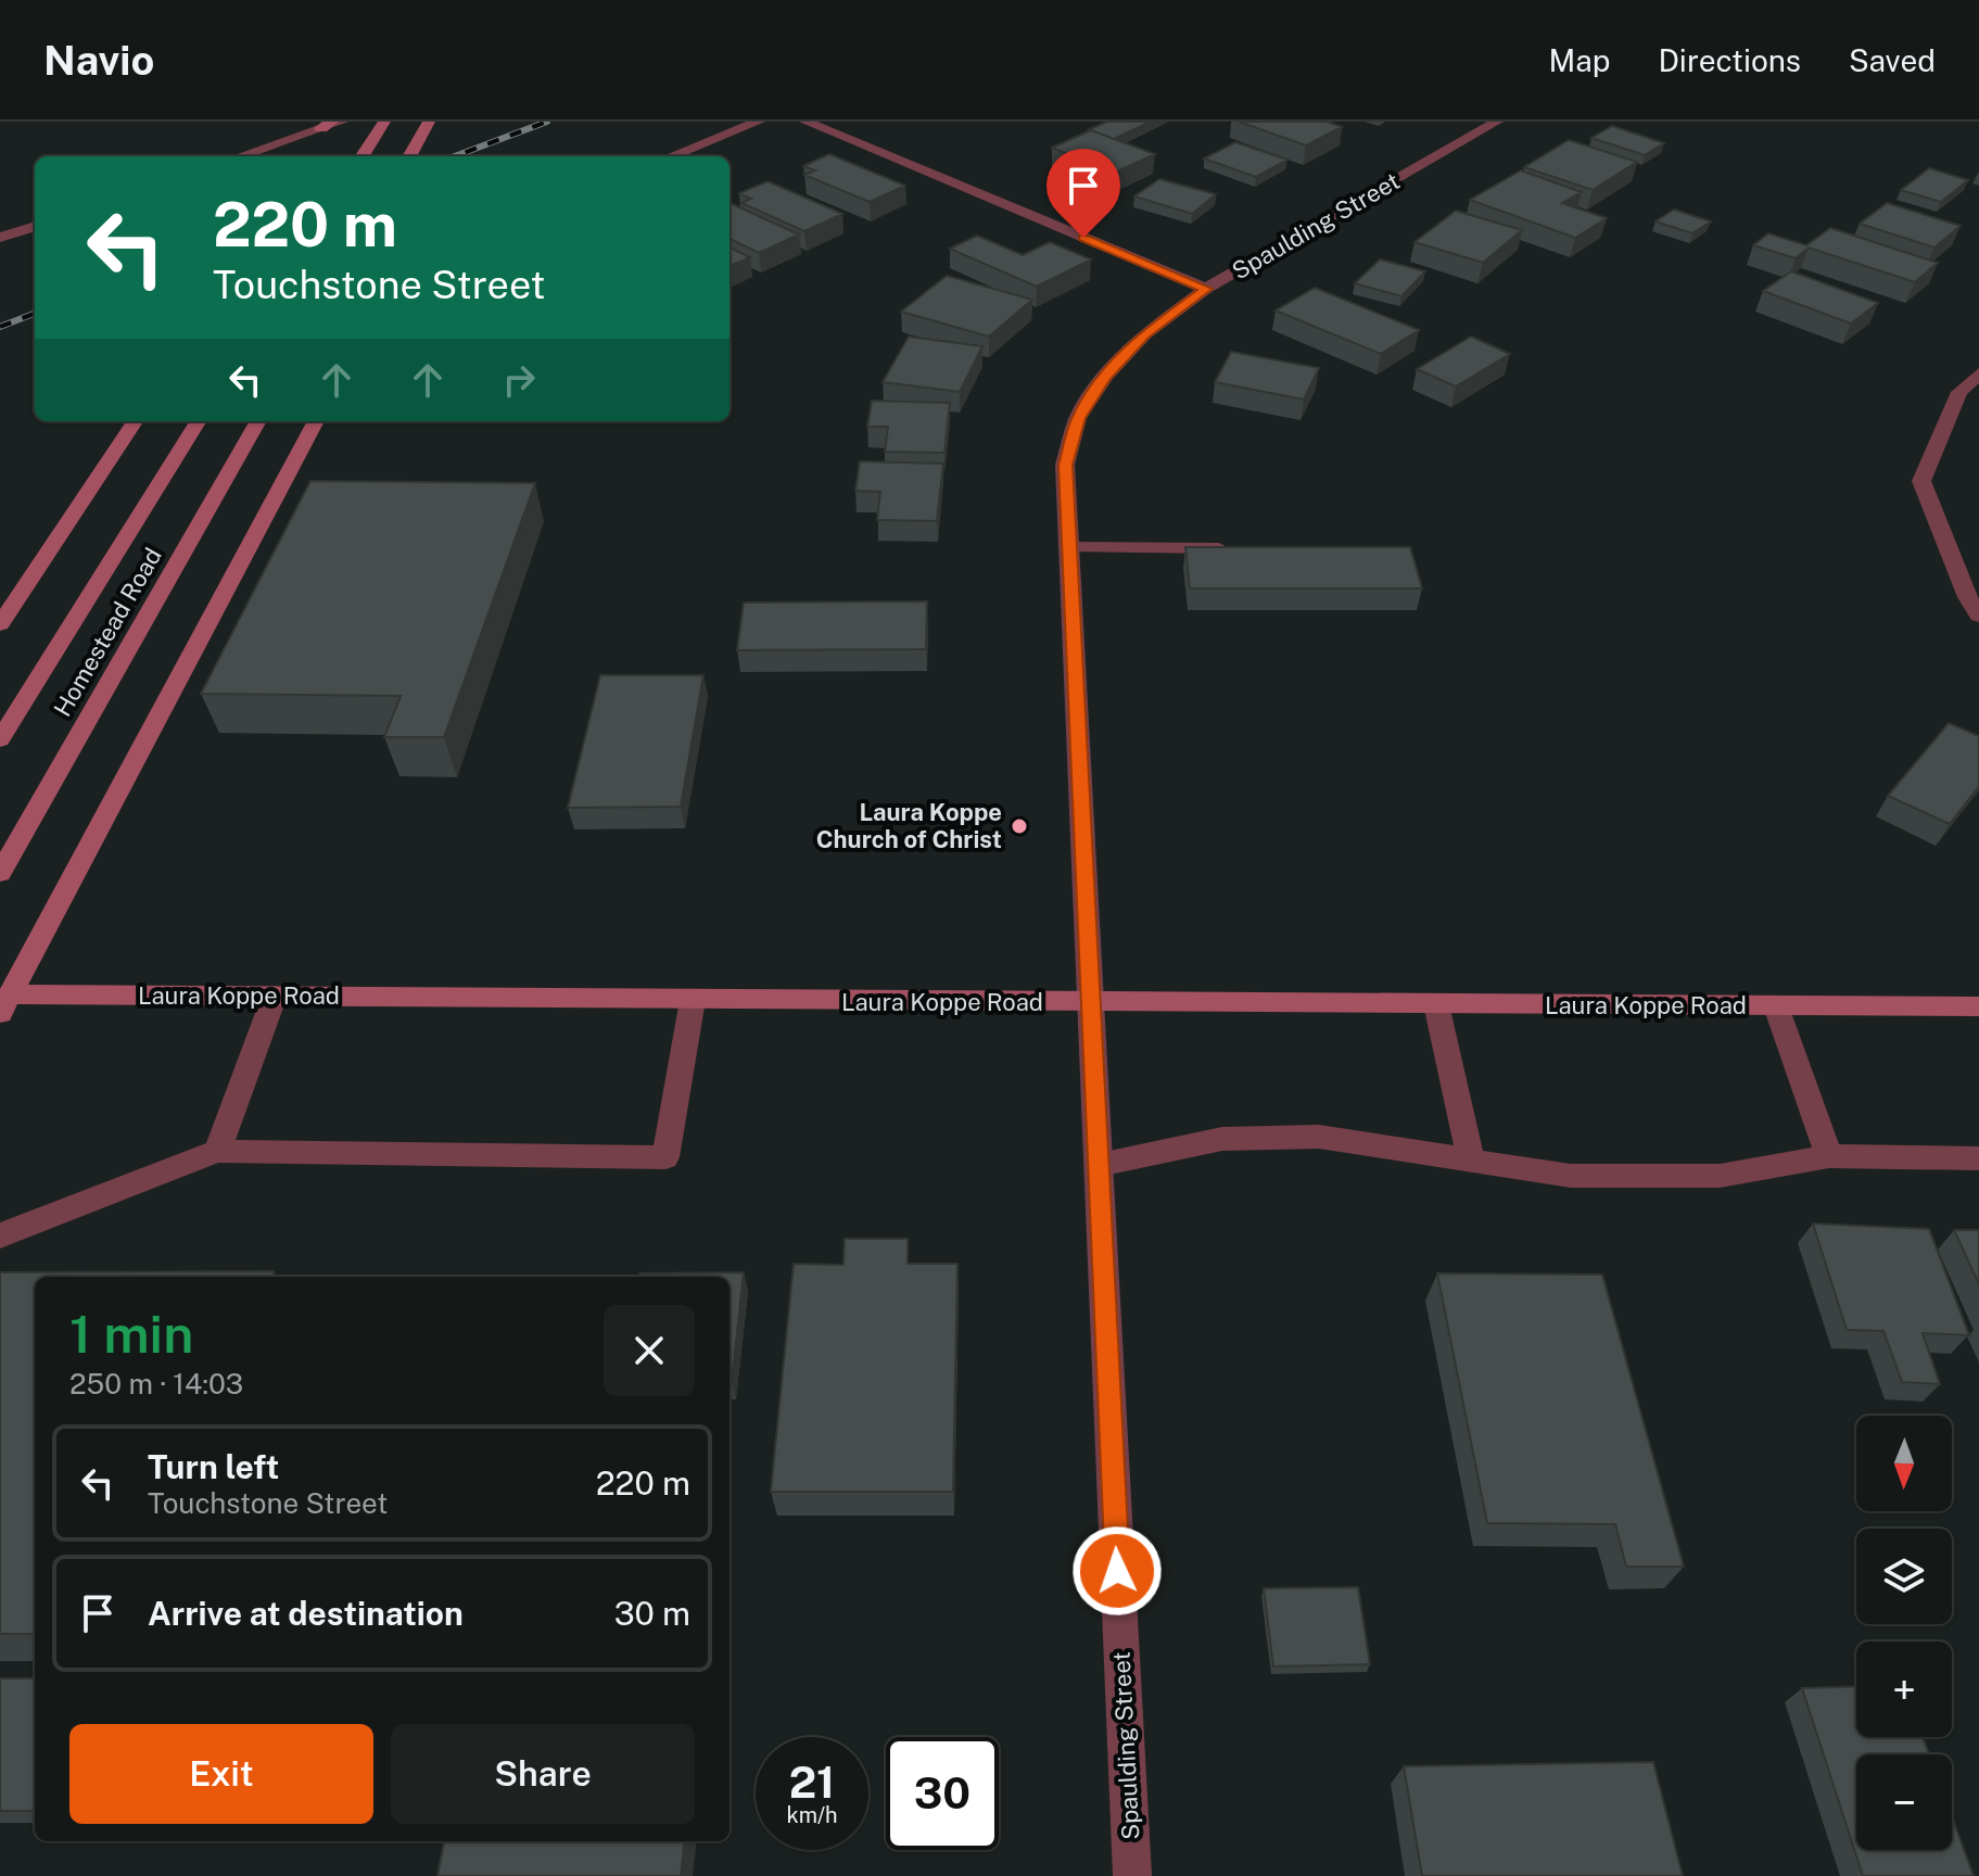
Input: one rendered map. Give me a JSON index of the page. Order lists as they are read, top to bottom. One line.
{"streets":{"main road":["Homestead Road","Laura Koppe Road"],"street":["Spaulding Street"]},"crossings":[["Spaulding Street","Laura Koppe Road"]],"places":["Laura Koppe Church of Christ"],"north":"bottom","page":{"header":"Navio","nav":["Map","Directions","Saved"],"turn":["220 m","Touchstone Street"],"heading":["1 min","250 m · 14:03"],"map_buttons":["+","−"],"list":[{"name":"Turn left","note":"Touchstone Street","value":"220 m"},{"name":"Arrive at destination","value":"30 m"}],"buttons":["Exit","Share"],"speed":"21 km/h","limit":"30"}}
